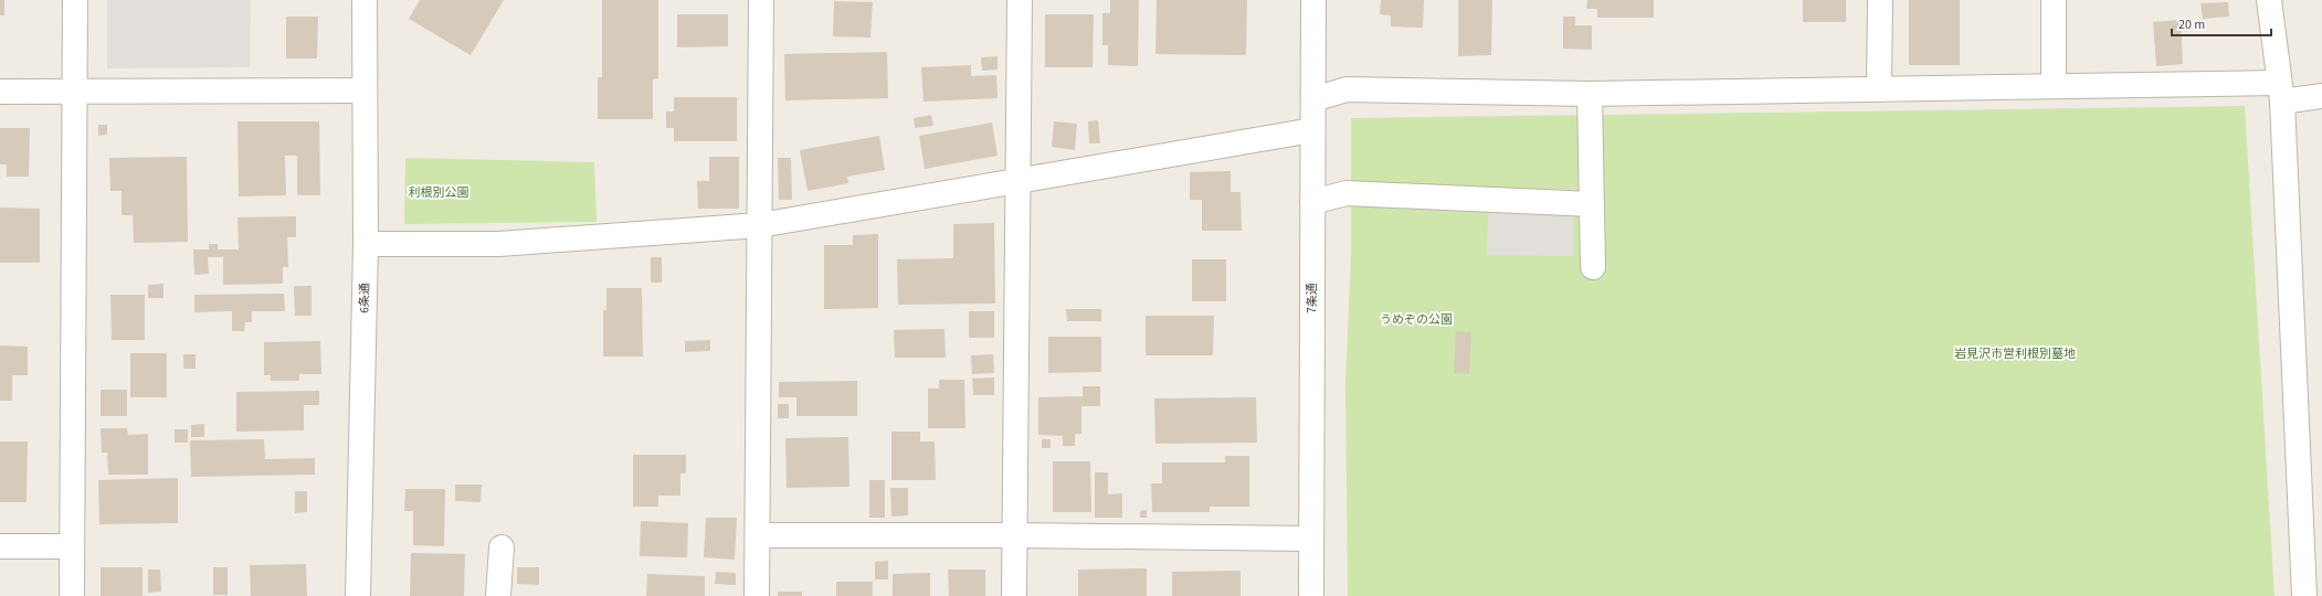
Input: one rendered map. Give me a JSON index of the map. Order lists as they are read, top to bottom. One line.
{"streets":{"street":["6条通","7条通"]},"parks":["利根別公園","うめぞの公園","岩見沢市営利根別墓地"],"scale_bar":"20 m"}
